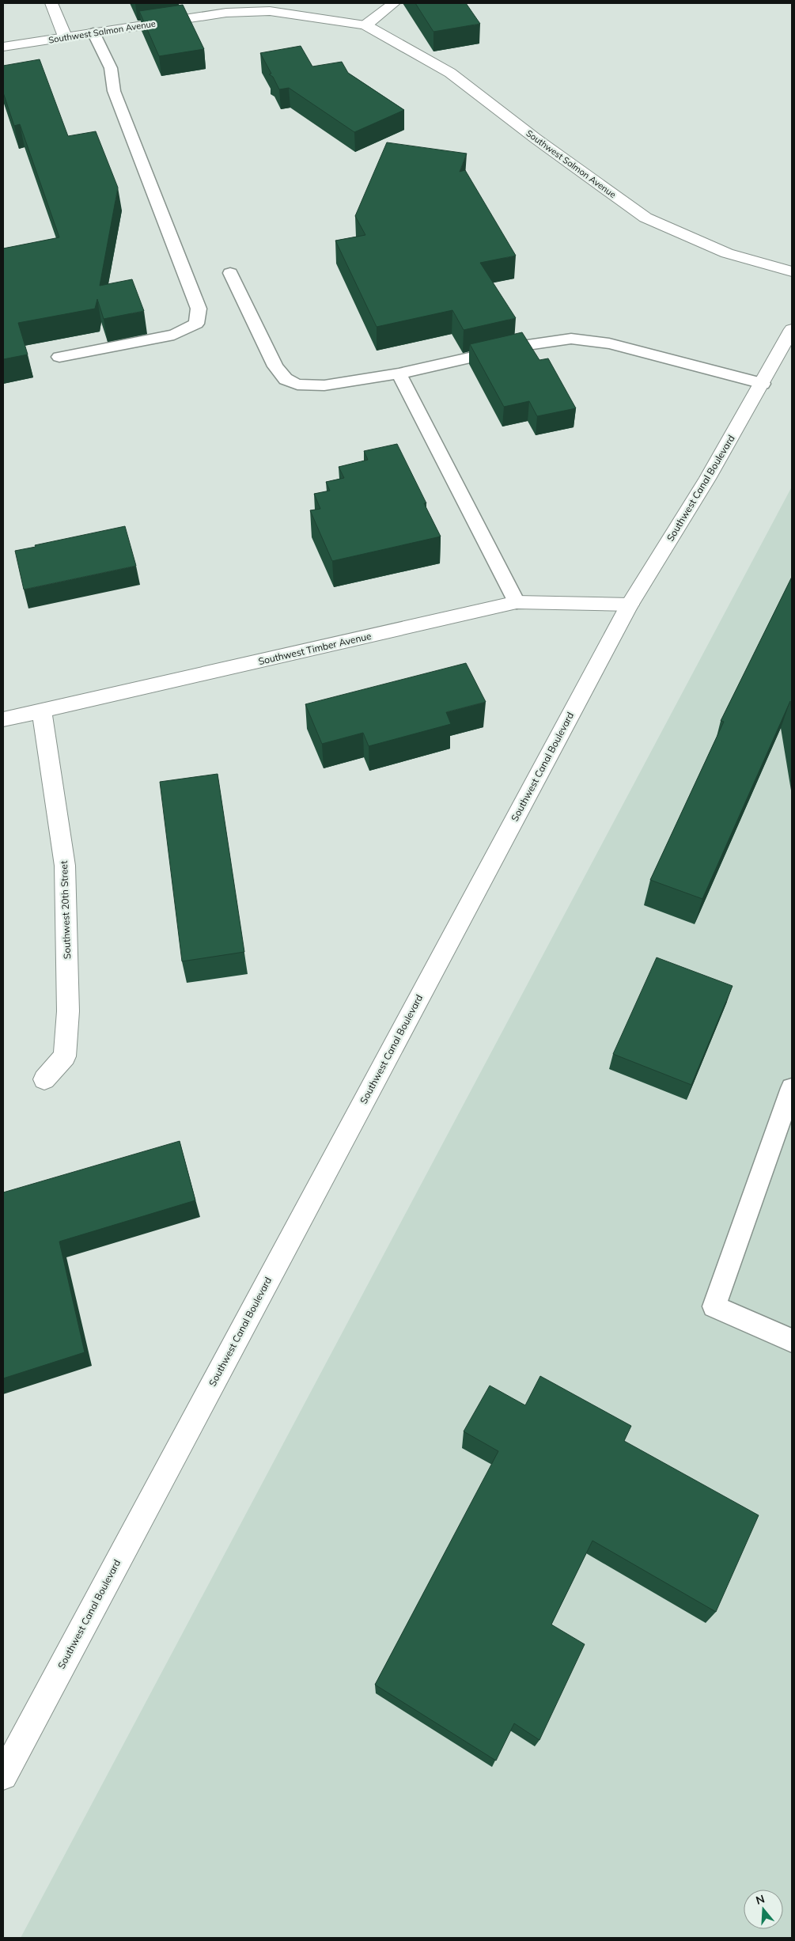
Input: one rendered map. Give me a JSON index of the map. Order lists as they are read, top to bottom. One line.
{"streets":{"main road":["Southwest Salmon Avenue","Southwest Canal Boulevard","Southwest Timber Avenue","Southwest 20th Street"]},"crossings":[["Southwest Canal Boulevard","Southwest Timber Avenue"],["Southwest Timber Avenue","Southwest 20th Street"]],"north":"top"}
